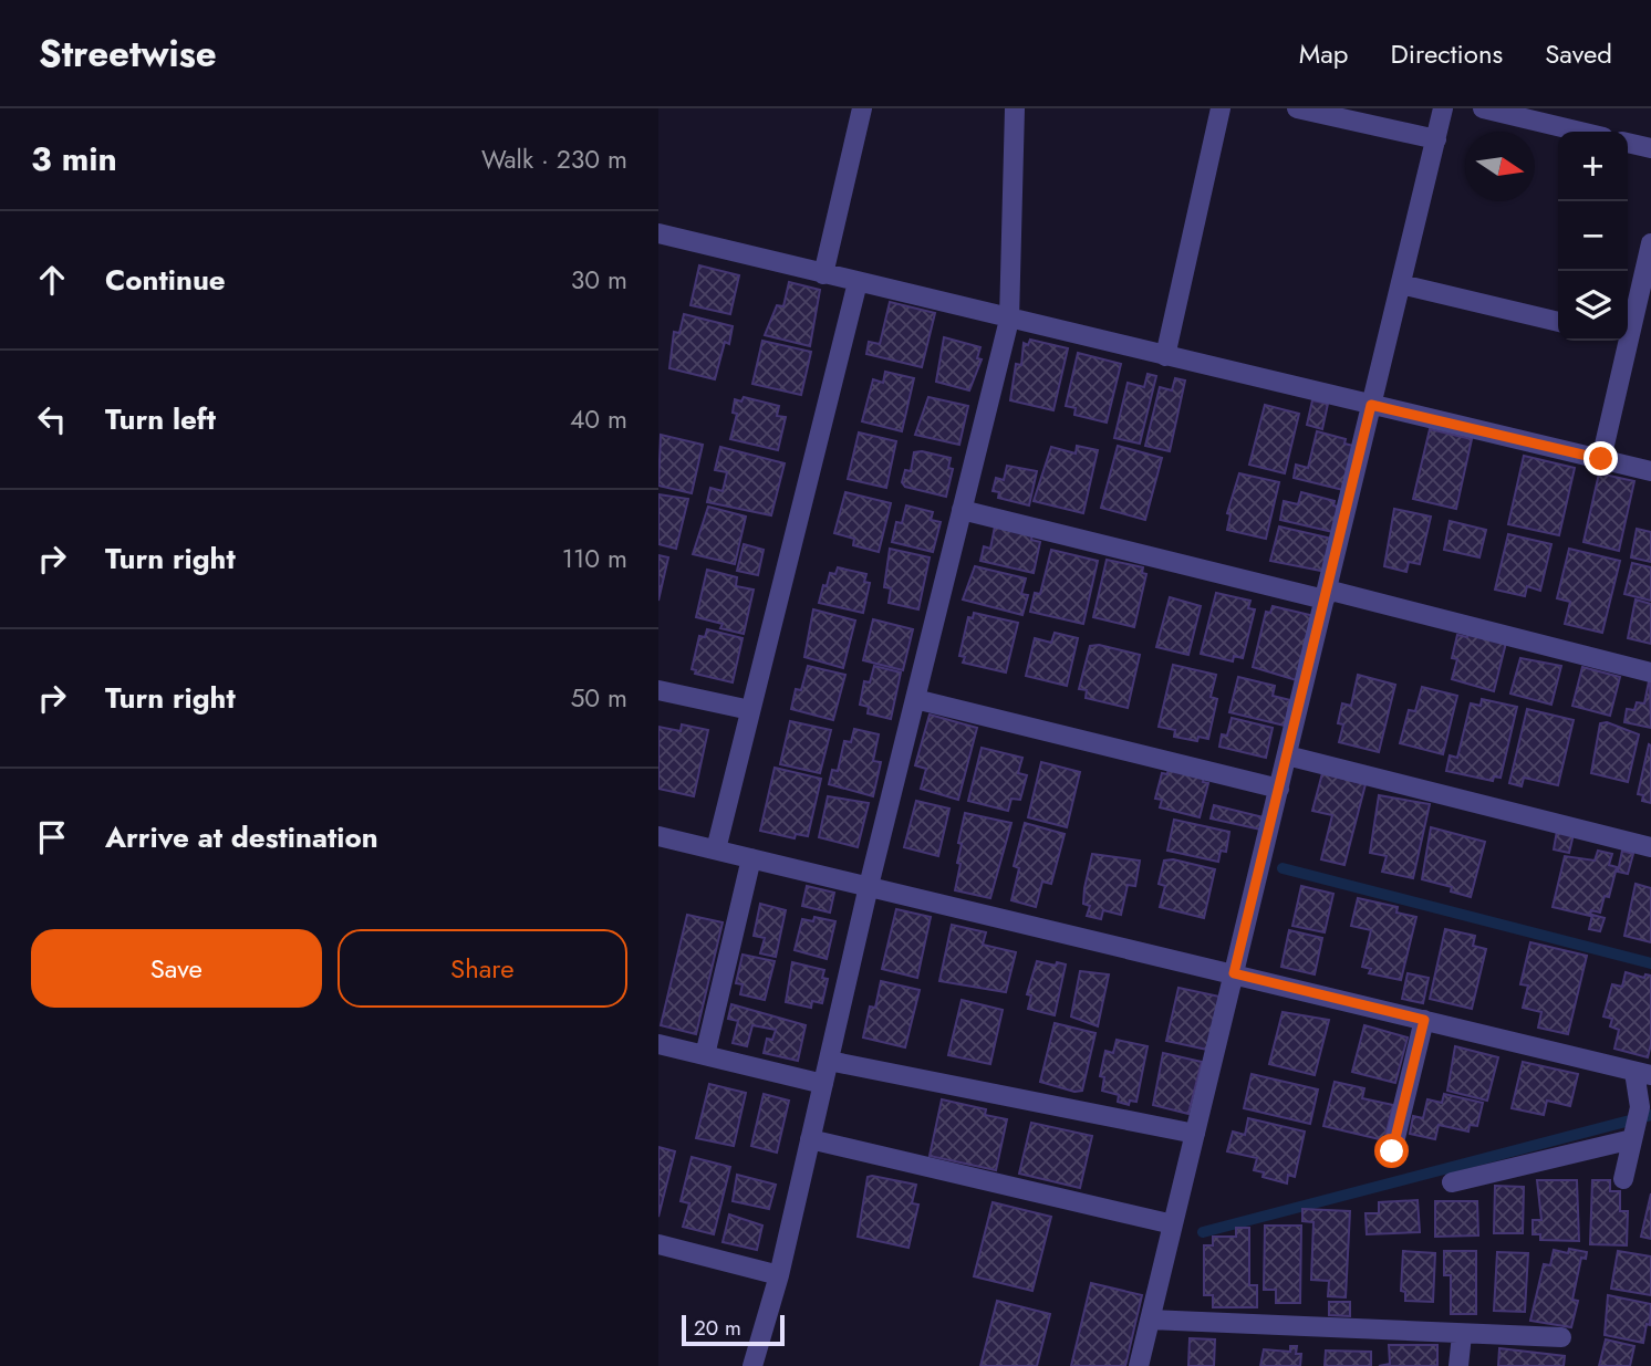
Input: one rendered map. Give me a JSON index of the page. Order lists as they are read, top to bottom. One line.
{"scale_bar":"20 m","north":"right","page":{"header":"Streetwise","nav":["Map","Directions","Saved"],"heading":["3 min","Walk · 230 m"],"map_buttons":["+","−"],"list":[["Continue","30 m"],["Turn left","40 m"],["Turn right","110 m"],["Turn right","50 m"],"Arrive at destination"],"buttons":["Save","Share"],"scale":"20 m"}}
